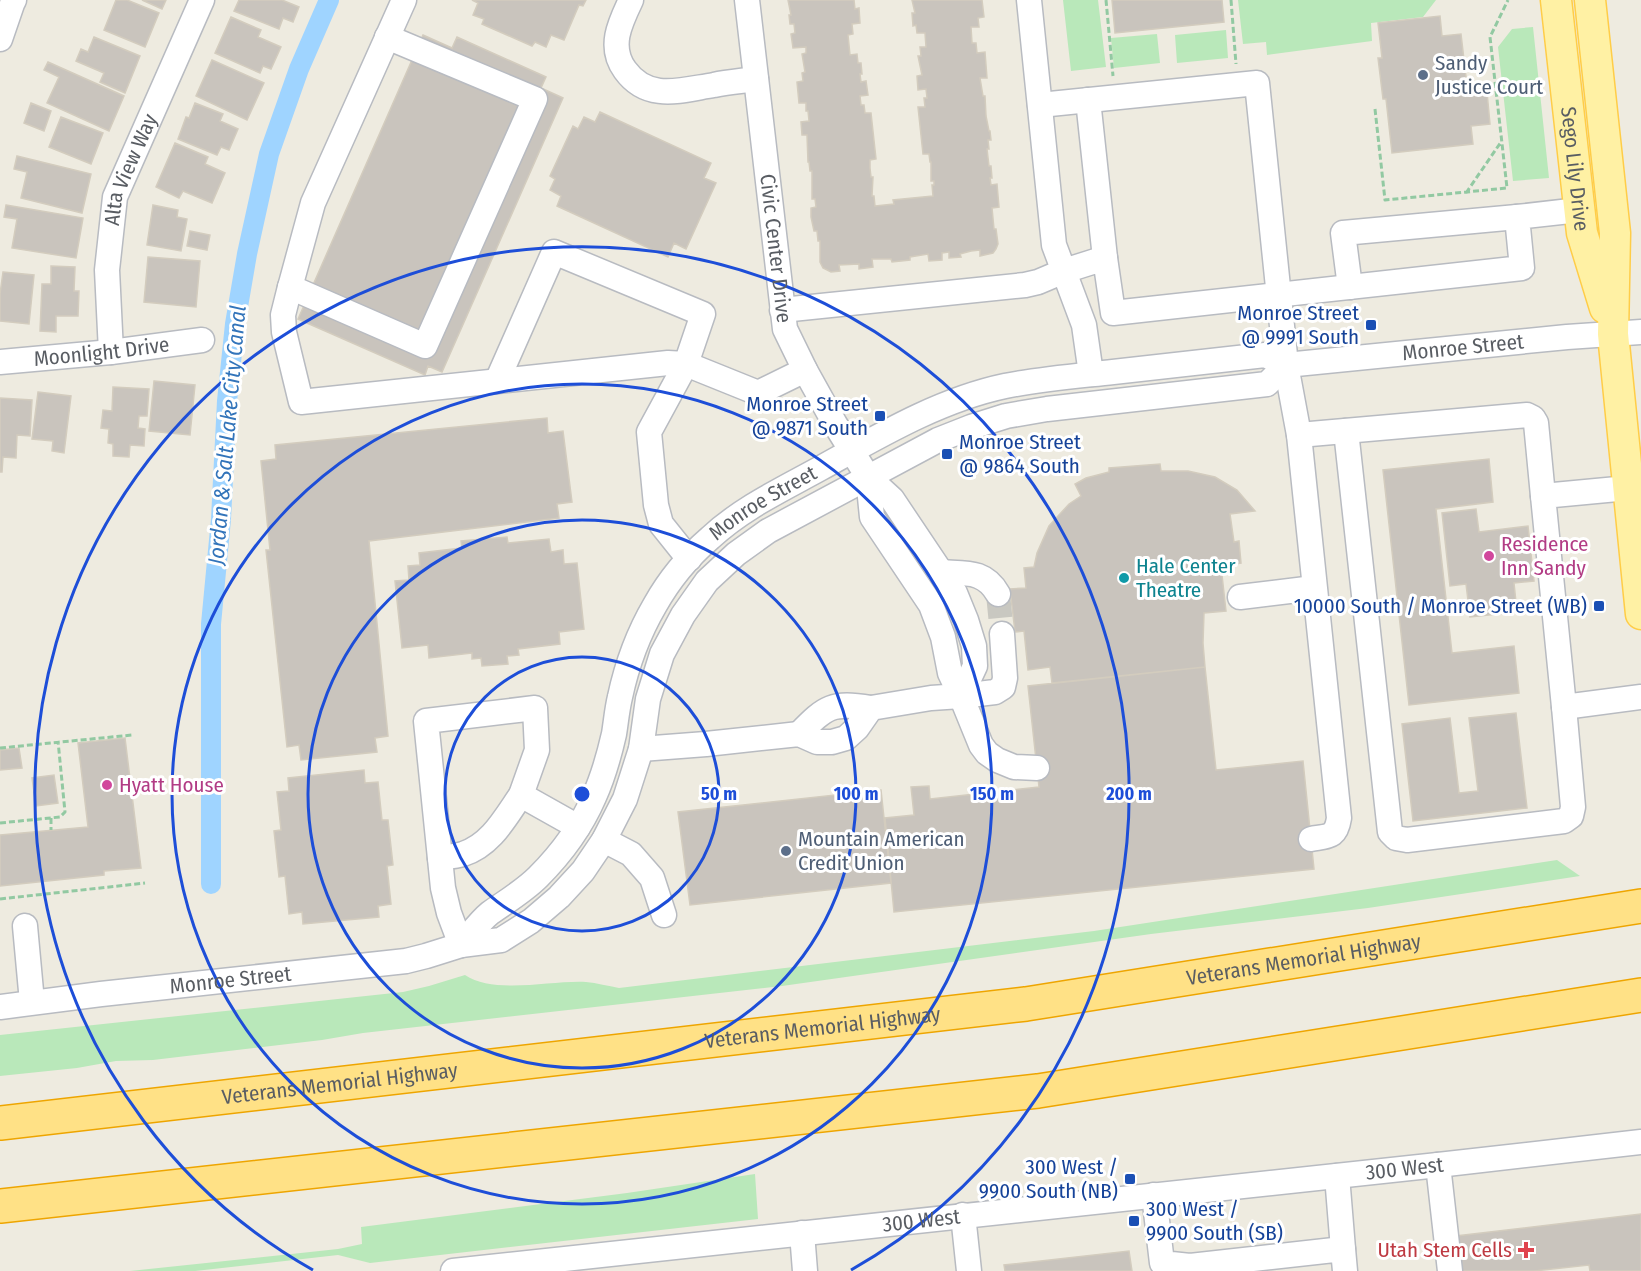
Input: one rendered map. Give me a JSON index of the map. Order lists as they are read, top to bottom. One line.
{"streets":{"highway":["Veterans Memorial Highway"],"main road":["Sego Lily Drive"],"street":["Alta View Way","Civic Center Drive","Monroe Street","Moonlight Drive","300 West"]},"crossings":[["Sego Lily Drive","Monroe Street"],["Alta View Way","Moonlight Drive"],["Civic Center Drive","Monroe Street"]],"water":["Jordan & Salt Lake City Canal"],"places":{"other":["Sandy Justice Court","Residence Inn Sandy","Hale Center Theatre","Hyatt House","Mountain American Credit Union"],"transit":["Monroe Street @ 9991 South","Monroe Street @ 9871 South","Monroe Street @ 9864 South","10000 South / Monroe Street (WB)","300 West / 9900 South (NB)","300 West / 9900 South (SB)"],"health":["Utah Stem Cells"]},"rings":["50 m","100 m","150 m","200 m"]}
